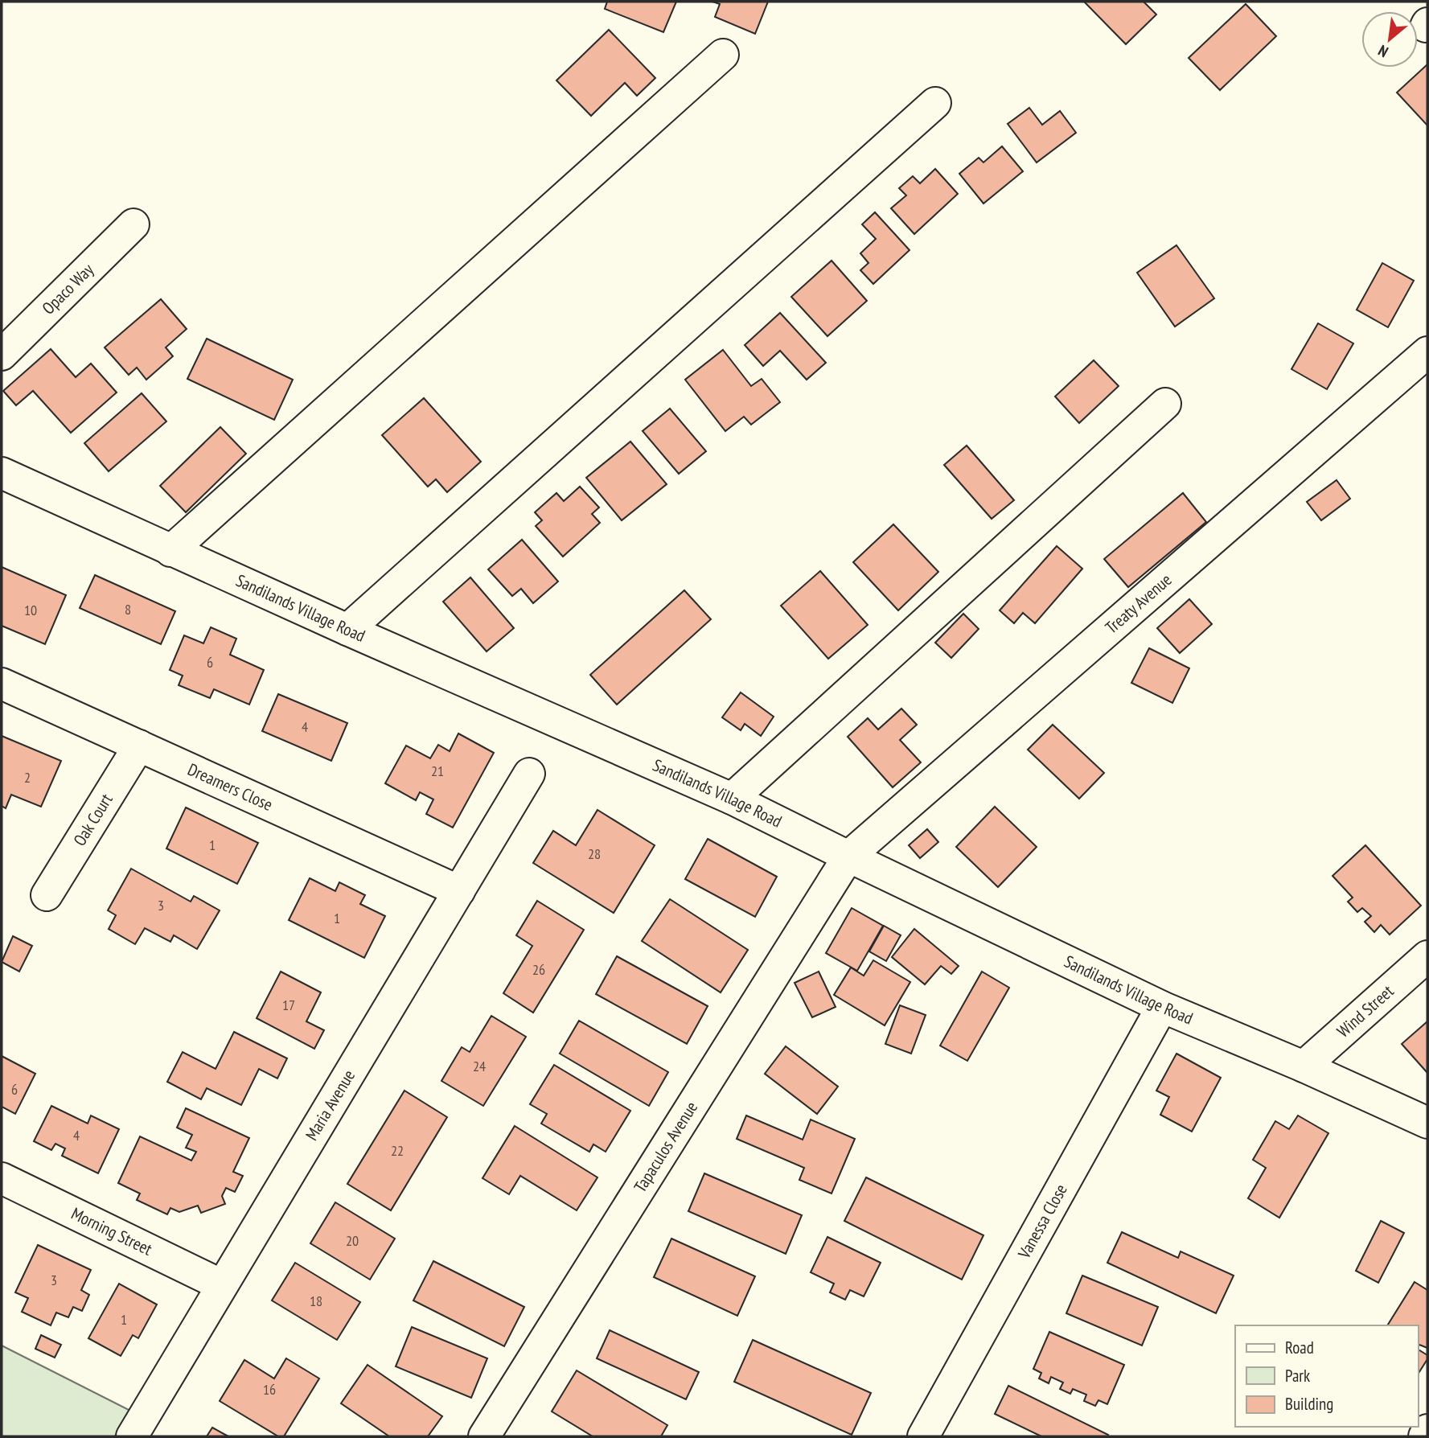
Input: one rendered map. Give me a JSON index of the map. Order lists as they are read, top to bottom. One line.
{"streets":{"street":["Opaco Way","Treaty Avenue","Sandilands Village Road","Dreamers Close","Oak Court","Wind Street","Maria Avenue","Tapaculos Avenue","Vanessa Close","Morning Street"]},"crossings":[["Treaty Avenue","Sandilands Village Road"],["Treaty Avenue","Tapaculos Avenue"],["Sandilands Village Road","Wind Street"],["Sandilands Village Road","Tapaculos Avenue"],["Sandilands Village Road","Vanessa Close"],["Dreamers Close","Oak Court"],["Dreamers Close","Maria Avenue"],["Maria Avenue","Morning Street"]],"house_numbers":["8","10","6","4","21","2","1","28","3","1","26","17","24","6","4","22","20","3","18","1","16"],"legend":["Road","Park","Building"],"north":"bottom left"}
